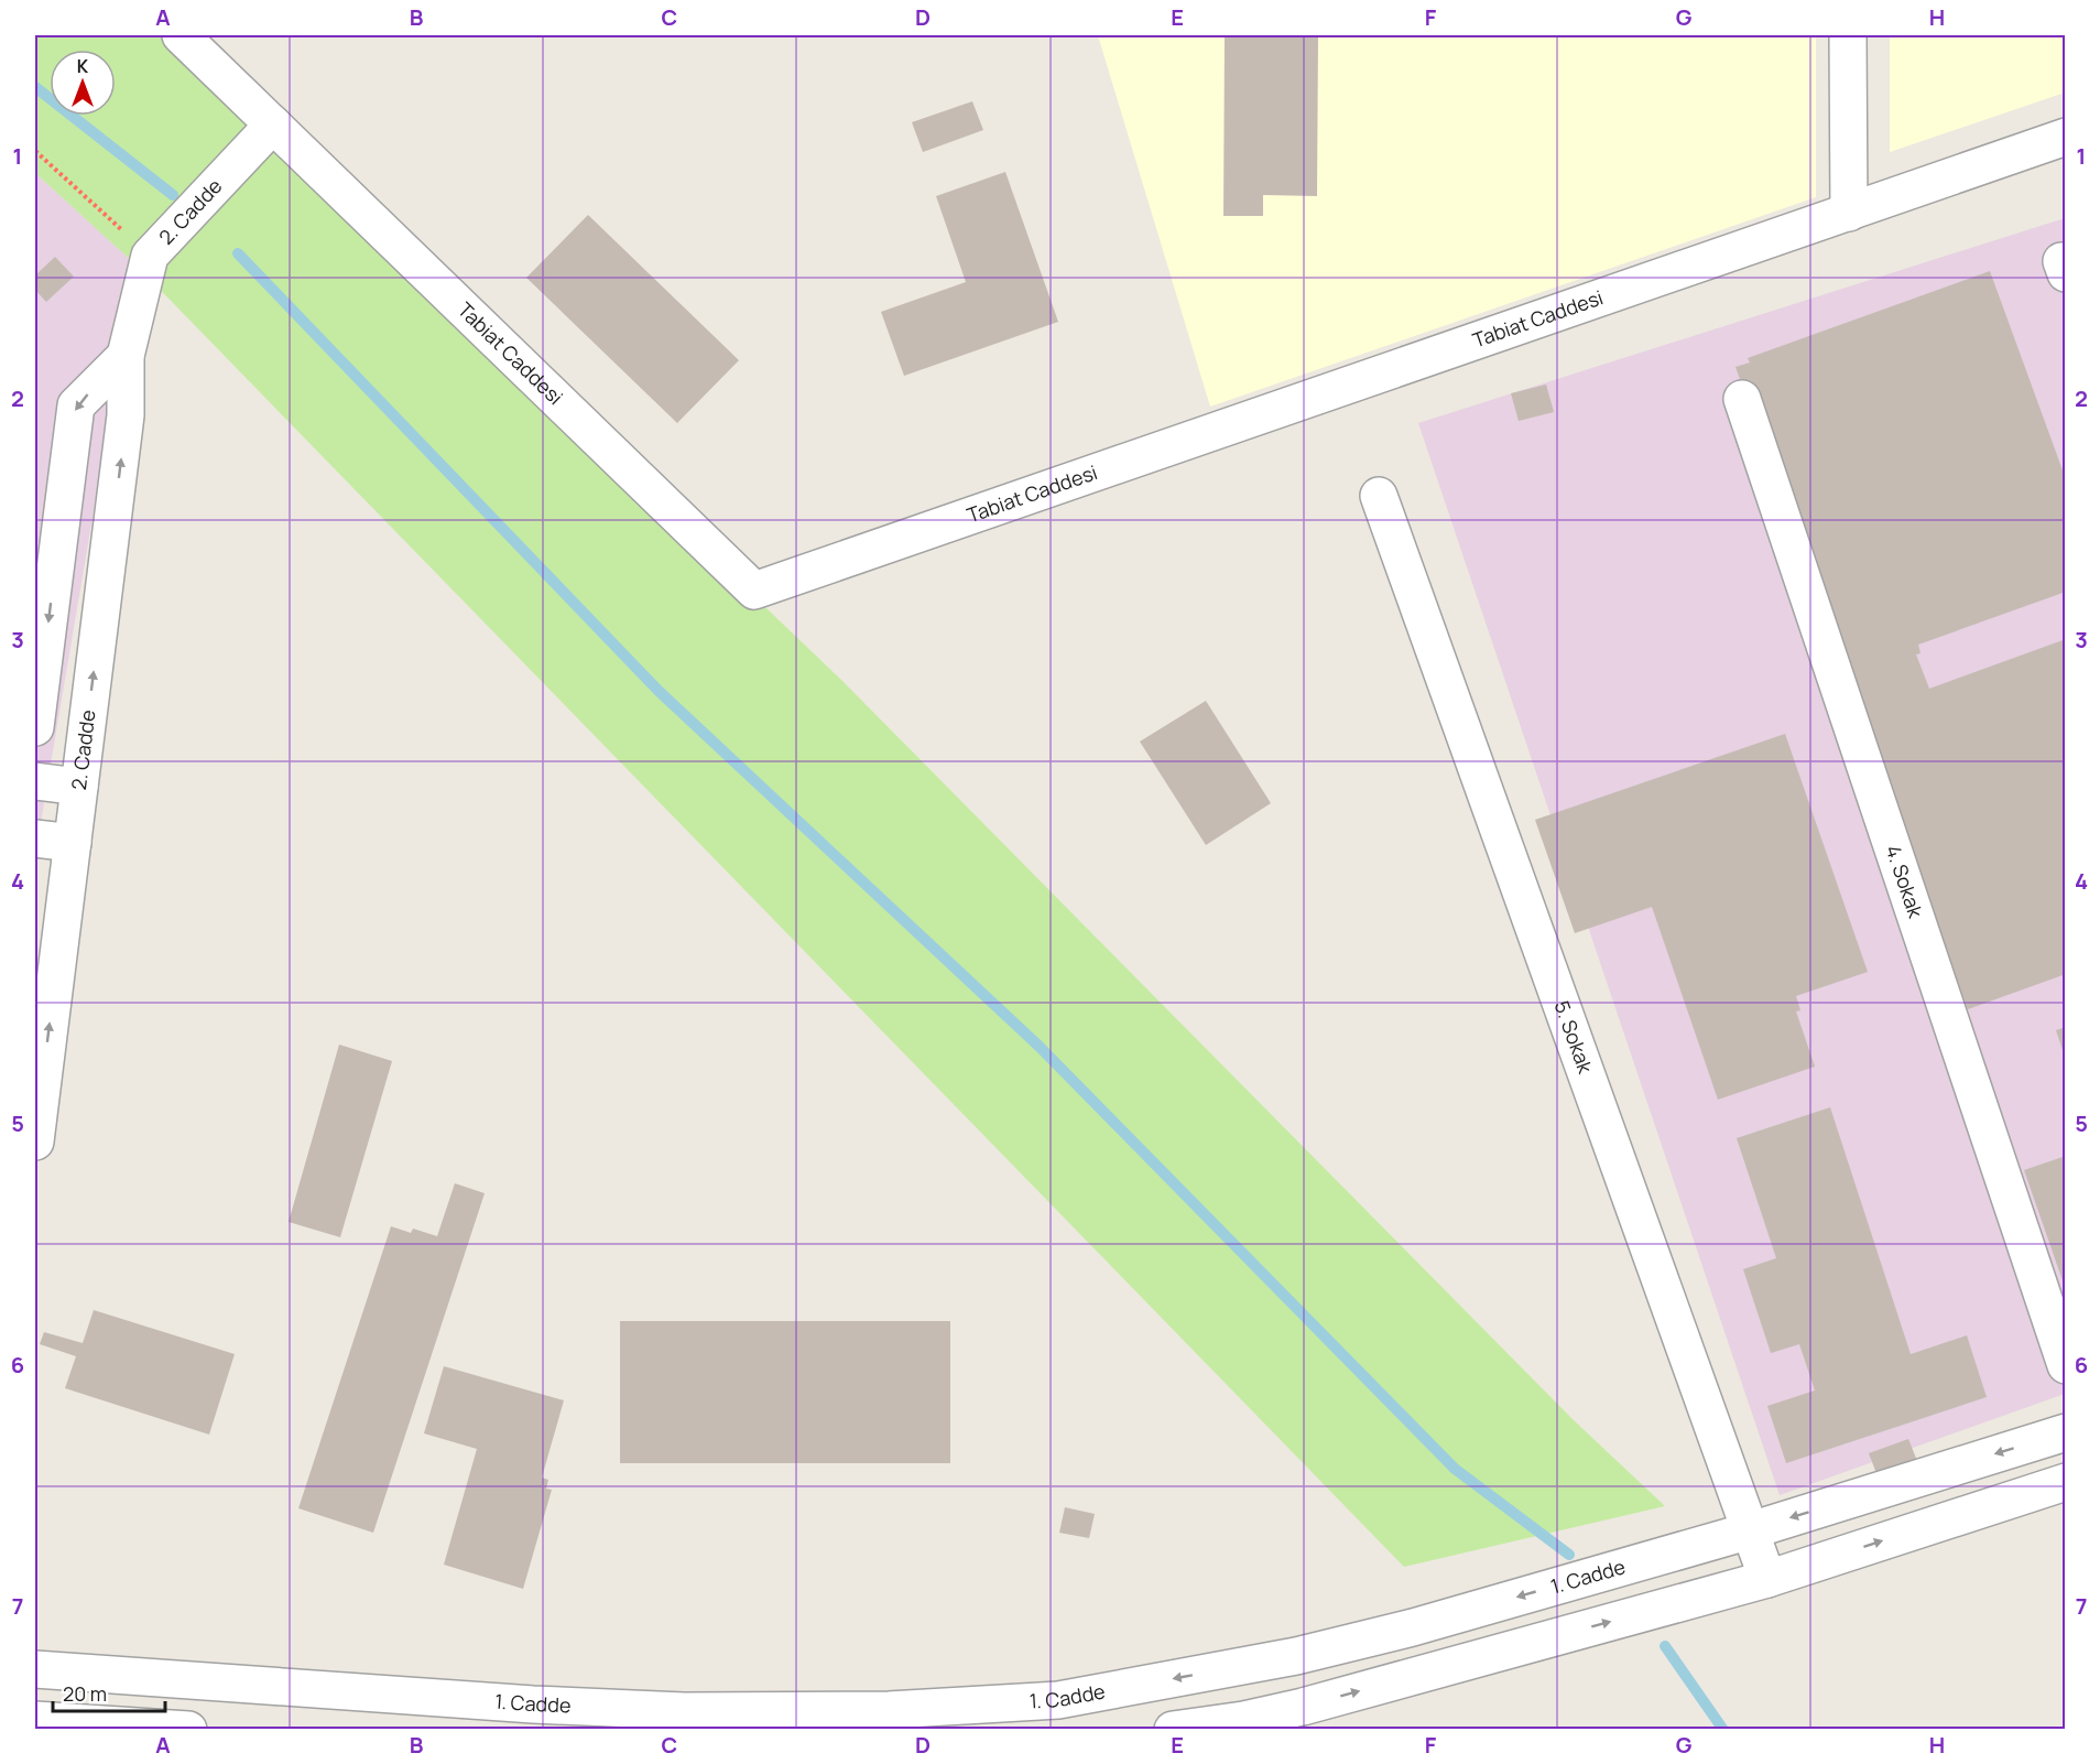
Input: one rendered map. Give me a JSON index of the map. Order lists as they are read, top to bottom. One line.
{"streets":{"street":["2. Cadde","Tabiat Caddesi","4. Sokak","5. Sokak","1. Cadde"]},"crossings":[["2. Cadde","Tabiat Caddesi"],["5. Sokak","1. Cadde"]],"scale_bar":"20 m","north":"top","grid":{"columns":["A","B","C","D","E","F","G","H"],"rows":["1","2","3","4","5","6","7"]}}
